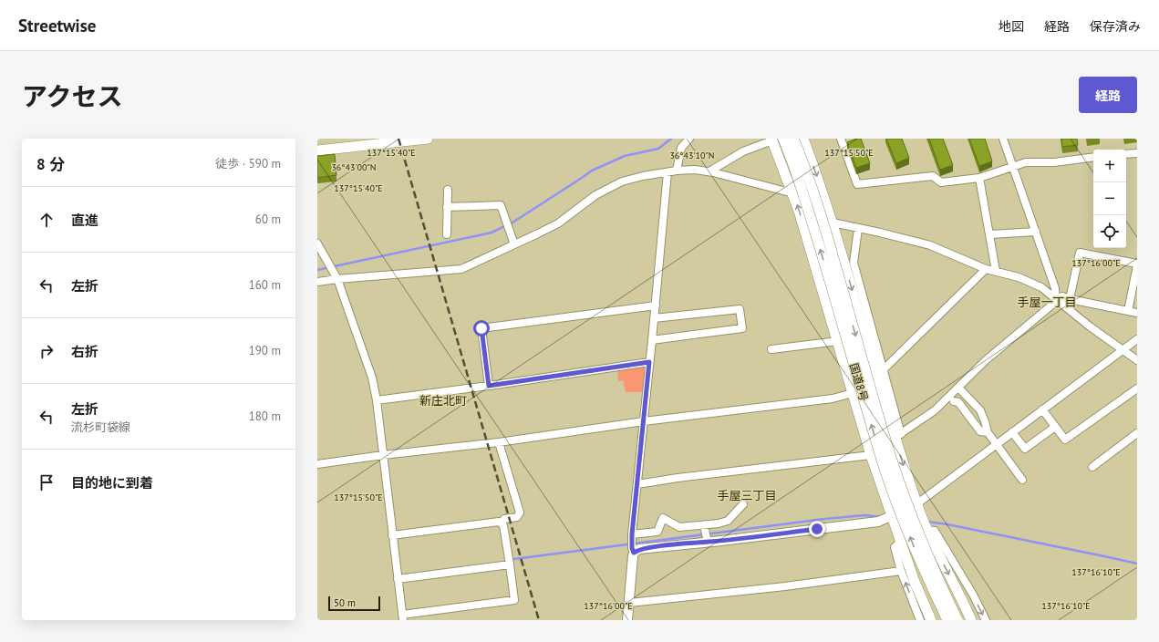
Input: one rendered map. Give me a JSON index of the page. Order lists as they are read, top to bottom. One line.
{"streets":{"highway":["国道8号"]},"districts":["手屋一丁目","新庄北町","手屋三丁目"],"scale_bar":"50 m","page":{"header":"Streetwise","nav":["地図","経路","保存済み"],"title":"アクセス","buttons":"経路","heading":["8 分","徒歩 · 590 m"],"map_buttons":["+","−"],"list":[["直進","60 m"],["左折","160 m"],["右折","190 m"],["左折","流杉町袋線","180 m"],"目的地に到着"],"scale":"50 m"},"coordinates":["137°15'40\"E","137°15'50\"E","36°43'10\"N","36°43'00\"N","137°16'00\"E","137°16'10\"E"]}
